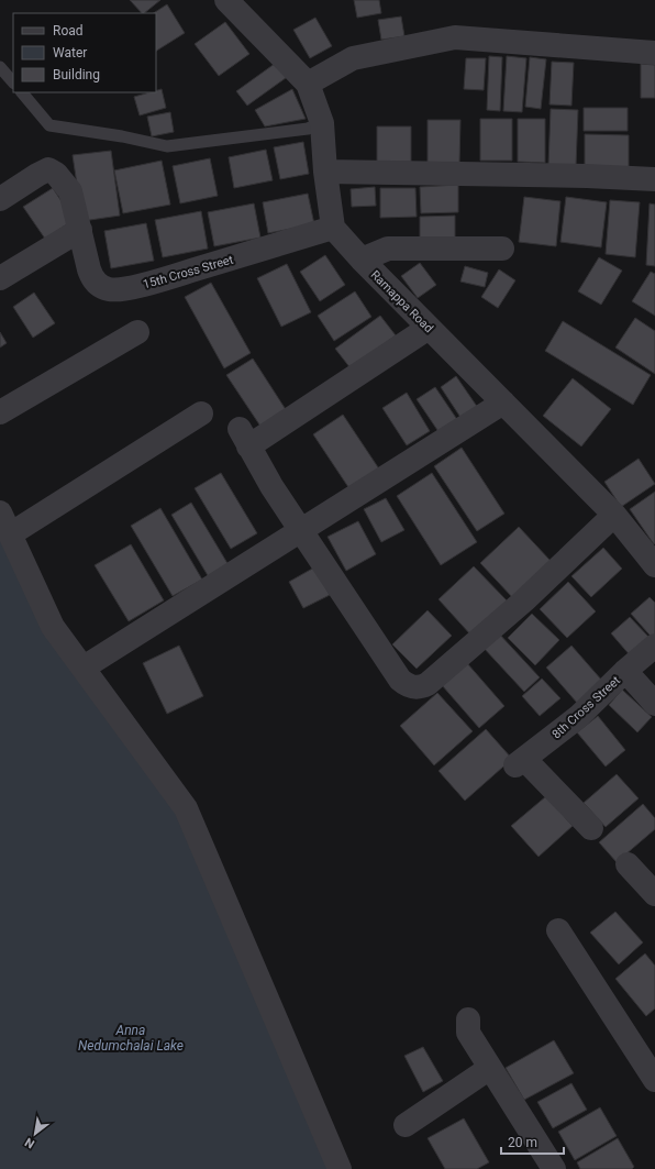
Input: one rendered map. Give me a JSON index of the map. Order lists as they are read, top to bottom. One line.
{"streets":{"street":["15th Cross Street","Ramappa Road","8th Cross Street"]},"crossings":[["15th Cross Street","Ramappa Road"]],"water":["Anna Nedumchalai Lake"],"legend":["Road","Water","Building"],"scale_bar":"20 m","north":"bottom left"}
